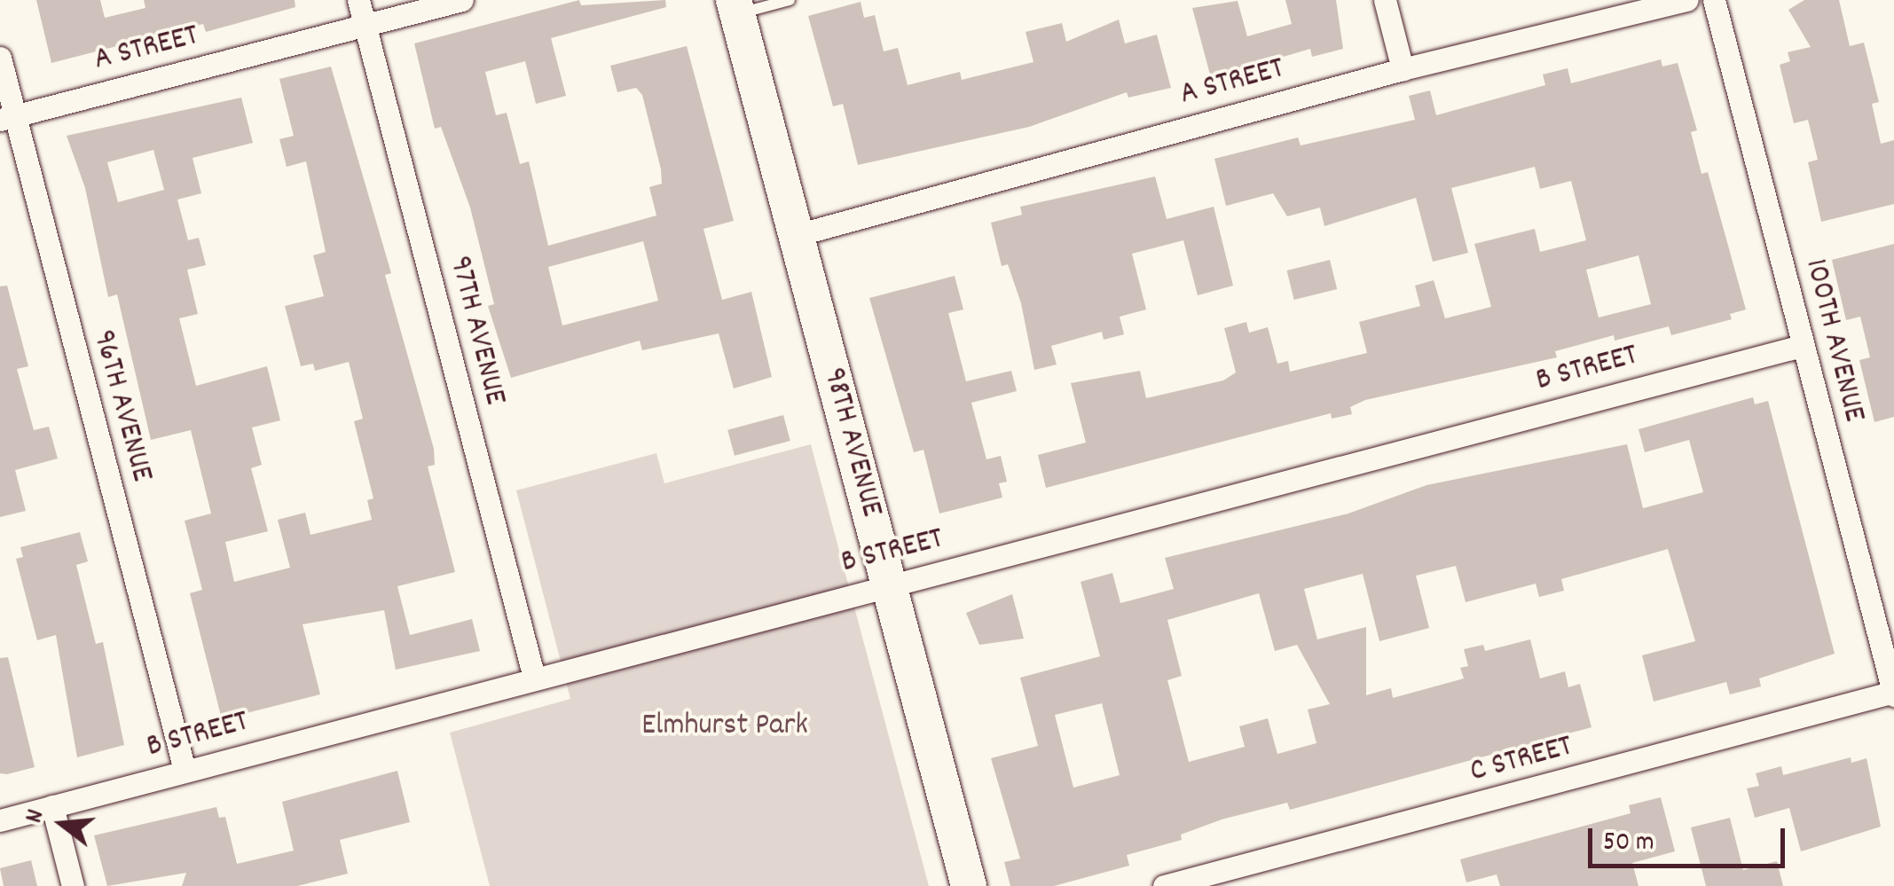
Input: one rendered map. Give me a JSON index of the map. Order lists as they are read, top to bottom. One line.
{"streets":{"main road":["98TH AVENUE"],"street":["A STREET","97TH AVENUE","100TH AVENUE","B STREET","96TH AVENUE","C STREET"]},"crossings":[["A STREET","97TH AVENUE"],["A STREET","96TH AVENUE"],["A STREET","98TH AVENUE"],["97TH AVENUE","B STREET"],["100TH AVENUE","B STREET"],["100TH AVENUE","C STREET"],["B STREET","96TH AVENUE"],["B STREET","98TH AVENUE"]],"parks":["Elmhurst Park"],"scale_bar":"50 m","north":"left"}
